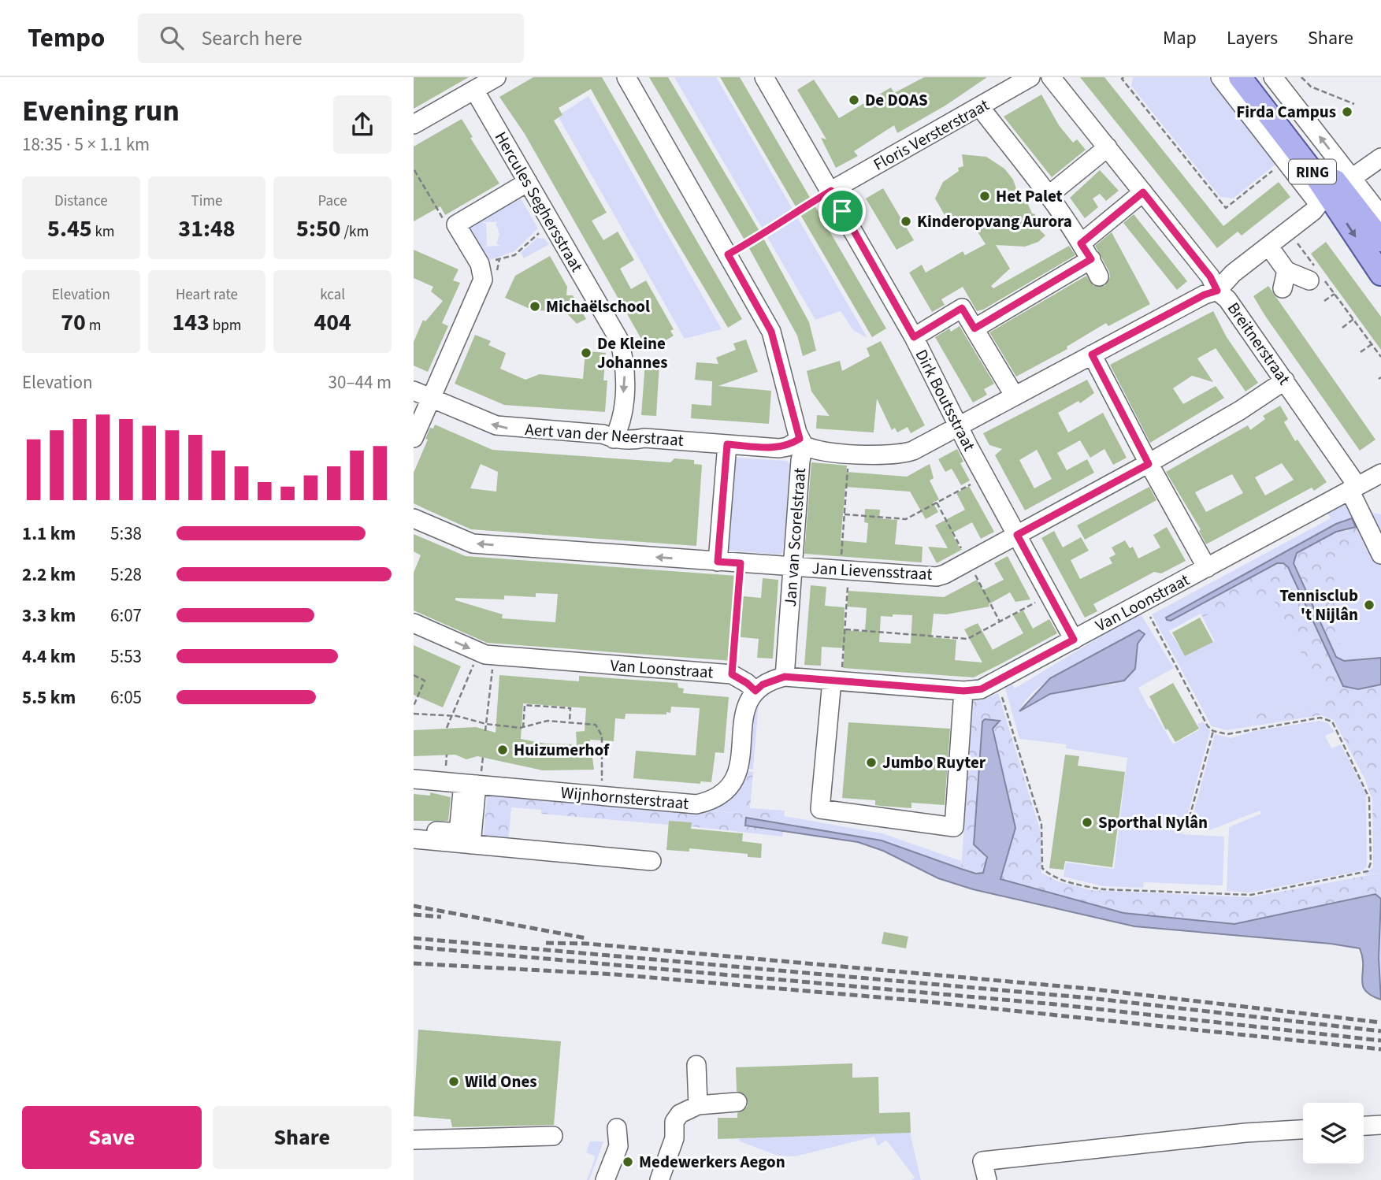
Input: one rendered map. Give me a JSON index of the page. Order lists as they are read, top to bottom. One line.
{"streets":{"main road":["RING"],"street":["Floris Versterstraat","Hercules Seghersstraat","Breitnerstraat","Dirk Boutsstraat","Aert van der Neerstraat","Jan van Scorelstraat","Jan Lievensstraat","Van Loonstraat","Wijnhornsterstraat"]},"crossings":[["Floris Versterstraat","Dirk Boutsstraat"],["Hercules Seghersstraat","Aert van der Neerstraat"],["Breitnerstraat","Jan Lievensstraat"],["Breitnerstraat","Van Loonstraat"],["Dirk Boutsstraat","Jan Lievensstraat"],["Dirk Boutsstraat","Van Loonstraat"],["Aert van der Neerstraat","Jan van Scorelstraat"],["Jan van Scorelstraat","Jan Lievensstraat"],["Jan van Scorelstraat","Van Loonstraat"],["Van Loonstraat","Wijnhornsterstraat"]],"one_way":["Hercules Seghersstraat","Aert van der Neerstraat"],"places":["De DOAS","Firda Campus","Het Palet","Kinderopvang Aurora","Michaëlschool","De Kleine Johannes","Tennisclub 't Nijlân","Huizumerhof","Jumbo Ruyter","Sporthal Nylân","Wild Ones","Medewerkers Aegon"],"page":{"header":"Tempo","search":"Search here","nav":["Map","Layers","Share"],"heading":["Evening run","18:35 · 5 × 1.1 km"],"stats":[["Distance","5.45 km"],["Time","31:48"],["Pace","5:50 /km"],["Elevation","70 m"],["Heart rate","143 bpm"],["kcal","404"]],"chart":["Elevation","30–44 m"],"list":[{"name":"1.1 km","note":"5:38"},{"name":"2.2 km","note":"5:28"},{"name":"3.3 km","note":"6:07"},{"name":"4.4 km","note":"5:53"},{"name":"5.5 km","note":"6:05"}],"buttons":["Save","Share"]}}
